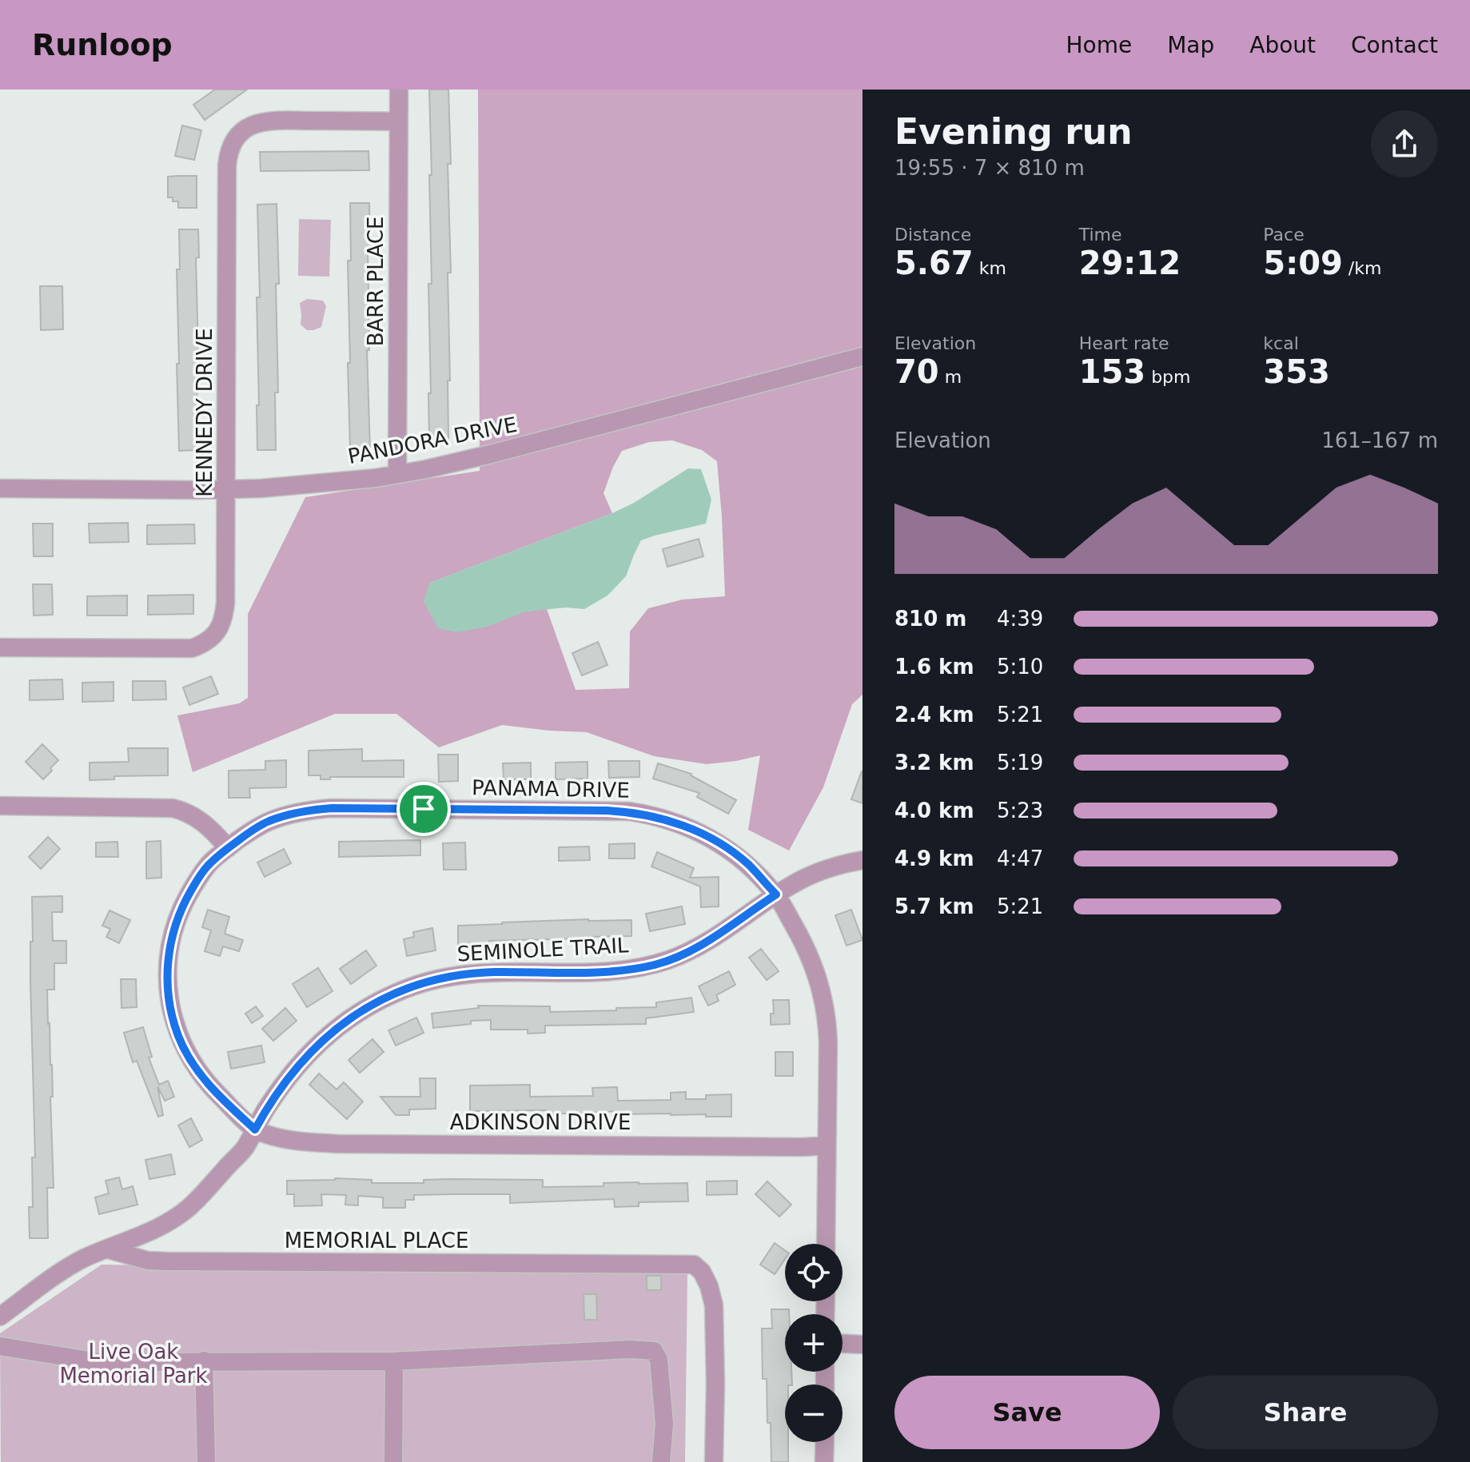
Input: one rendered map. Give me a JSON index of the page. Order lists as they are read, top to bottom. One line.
{"streets":{"street":["BARR PLACE","KENNEDY DRIVE","PANDORA DRIVE","PANAMA DRIVE","SEMINOLE TRAIL","ADKINSON DRIVE","MEMORIAL PLACE"]},"crossings":[["BARR PLACE","KENNEDY DRIVE"],["BARR PLACE","PANDORA DRIVE"],["KENNEDY DRIVE","PANDORA DRIVE"],["PANAMA DRIVE","SEMINOLE TRAIL"],["PANAMA DRIVE","ADKINSON DRIVE"],["SEMINOLE TRAIL","ADKINSON DRIVE"],["SEMINOLE TRAIL","MEMORIAL PLACE"]],"parks":["Live Oak Memorial Park"],"page":{"header":"Runloop","nav":["Home","Map","About","Contact"],"heading":["Evening run","19:55 · 7 × 810 m"],"stats":[["Distance","5.67 km"],["Time","29:12"],["Pace","5:09 /km"],["Elevation","70 m"],["Heart rate","153 bpm"],["kcal","353"]],"chart":["Elevation","161–167 m"],"list":[{"name":"810 m","note":"4:39"},{"name":"1.6 km","note":"5:10"},{"name":"2.4 km","note":"5:21"},{"name":"3.2 km","note":"5:19"},{"name":"4.0 km","note":"5:23"},{"name":"4.9 km","note":"4:47"},{"name":"5.7 km","note":"5:21"}],"map_buttons":["+","−"],"buttons":["Save","Share"]}}
